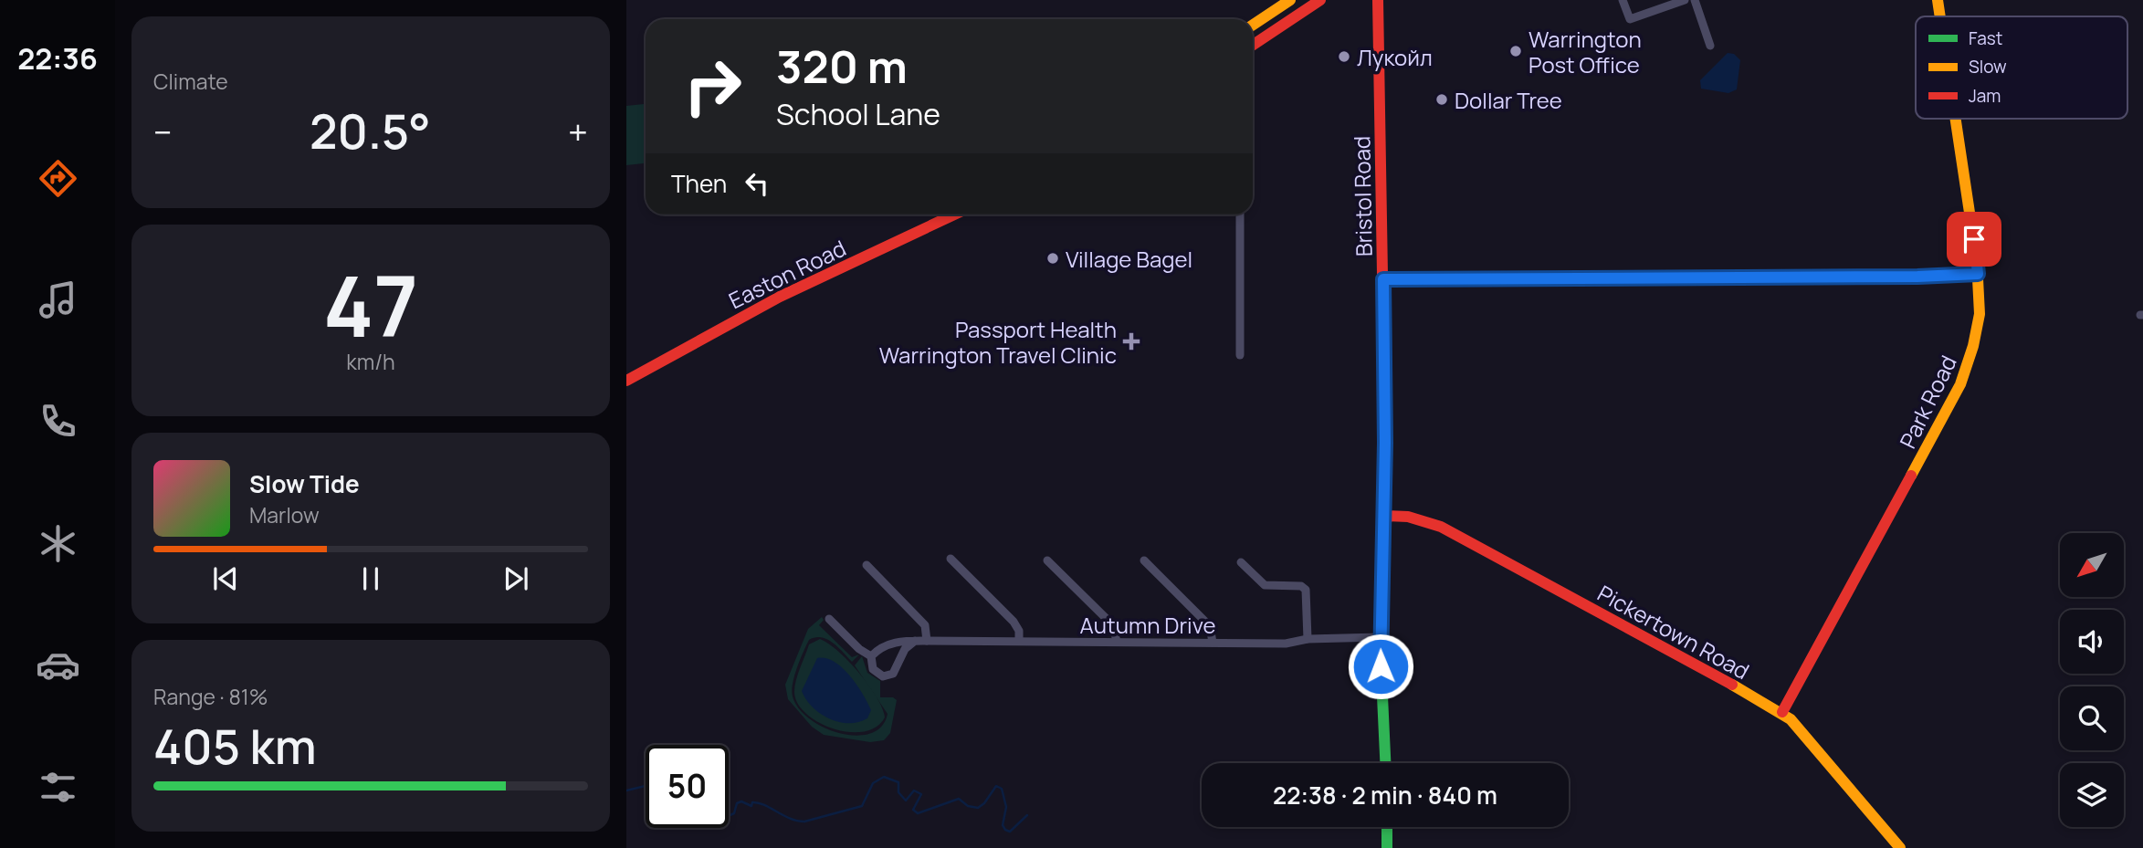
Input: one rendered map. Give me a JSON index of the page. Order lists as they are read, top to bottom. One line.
{"streets":{"main road":["Bristol Road","Easton Road","Park Road","Pickertown Road"],"street":["Autumn Drive"]},"crossings":[["Bristol Road","Autumn Drive"],["Bristol Road","Pickertown Road"],["Park Road","Pickertown Road"]],"places":{"other":["Warrington Post Office","Лукойл","Dollar Tree","Village Bagel"],"health":["Passport Health Warrington Travel Clinic"]},"legend":["Fast","Slow","Jam"],"north":"bottom left","page":{"tabs":"22:36","tile":["Climate",["47","km/h"],["Range · 81%","405 km"]],"turn":["320 m","School Lane"],"heat":["−","20.5°","+"],"then":"Then","song":["Slow Tide","Marlow"],"limit":"50","trip":"22:38 · 2 min · 840 m"}}
